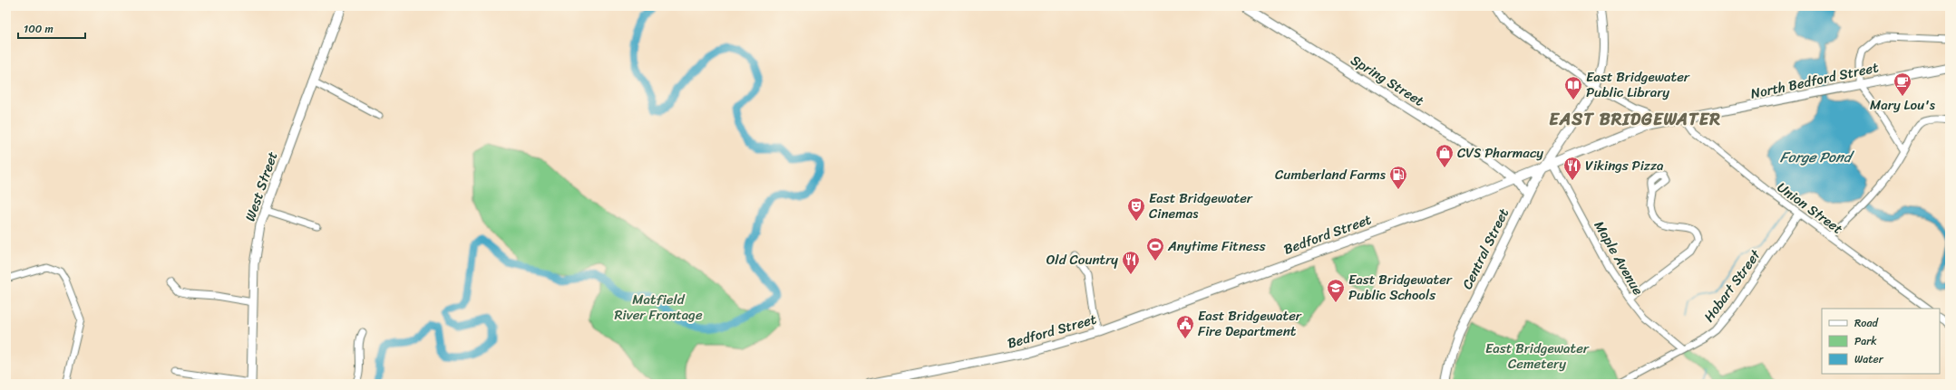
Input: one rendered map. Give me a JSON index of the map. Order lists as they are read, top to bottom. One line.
{"streets":{"main road":["Spring Street","North Bedford Street","West Street","Bedford Street","Central Street"],"street":["Union Street","Maple Avenue","Hobart Street"]},"crossings":[["Spring Street","Bedford Street"],["Spring Street","Central Street"],["North Bedford Street","Union Street"],["North Bedford Street","Bedford Street"],["Union Street","Bedford Street"],["Union Street","Hobart Street"],["Bedford Street","Central Street"],["Bedford Street","Maple Avenue"],["Maple Avenue","Hobart Street"]],"districts":["EAST BRIDGEWATER"],"water":["Forge Pond"],"parks":["Matfield River Frontage","East Bridgewater Cemetery"],"places":{"cafe":["Mary Lou's"],"library":["East Bridgewater Public Library"],"shop":["CVS Pharmacy"],"restaurant":["Vikings Pizza","Old Country"],"fuel station":["Cumberland Farms"],"theatre":["East Bridgewater Cinemas"],"sports":["Anytime Fitness"],"school or university":["East Bridgewater Public Schools"],"public building":["East Bridgewater Fire Department"]},"legend":["Road","Park","Water"],"scale_bar":"100 m"}
